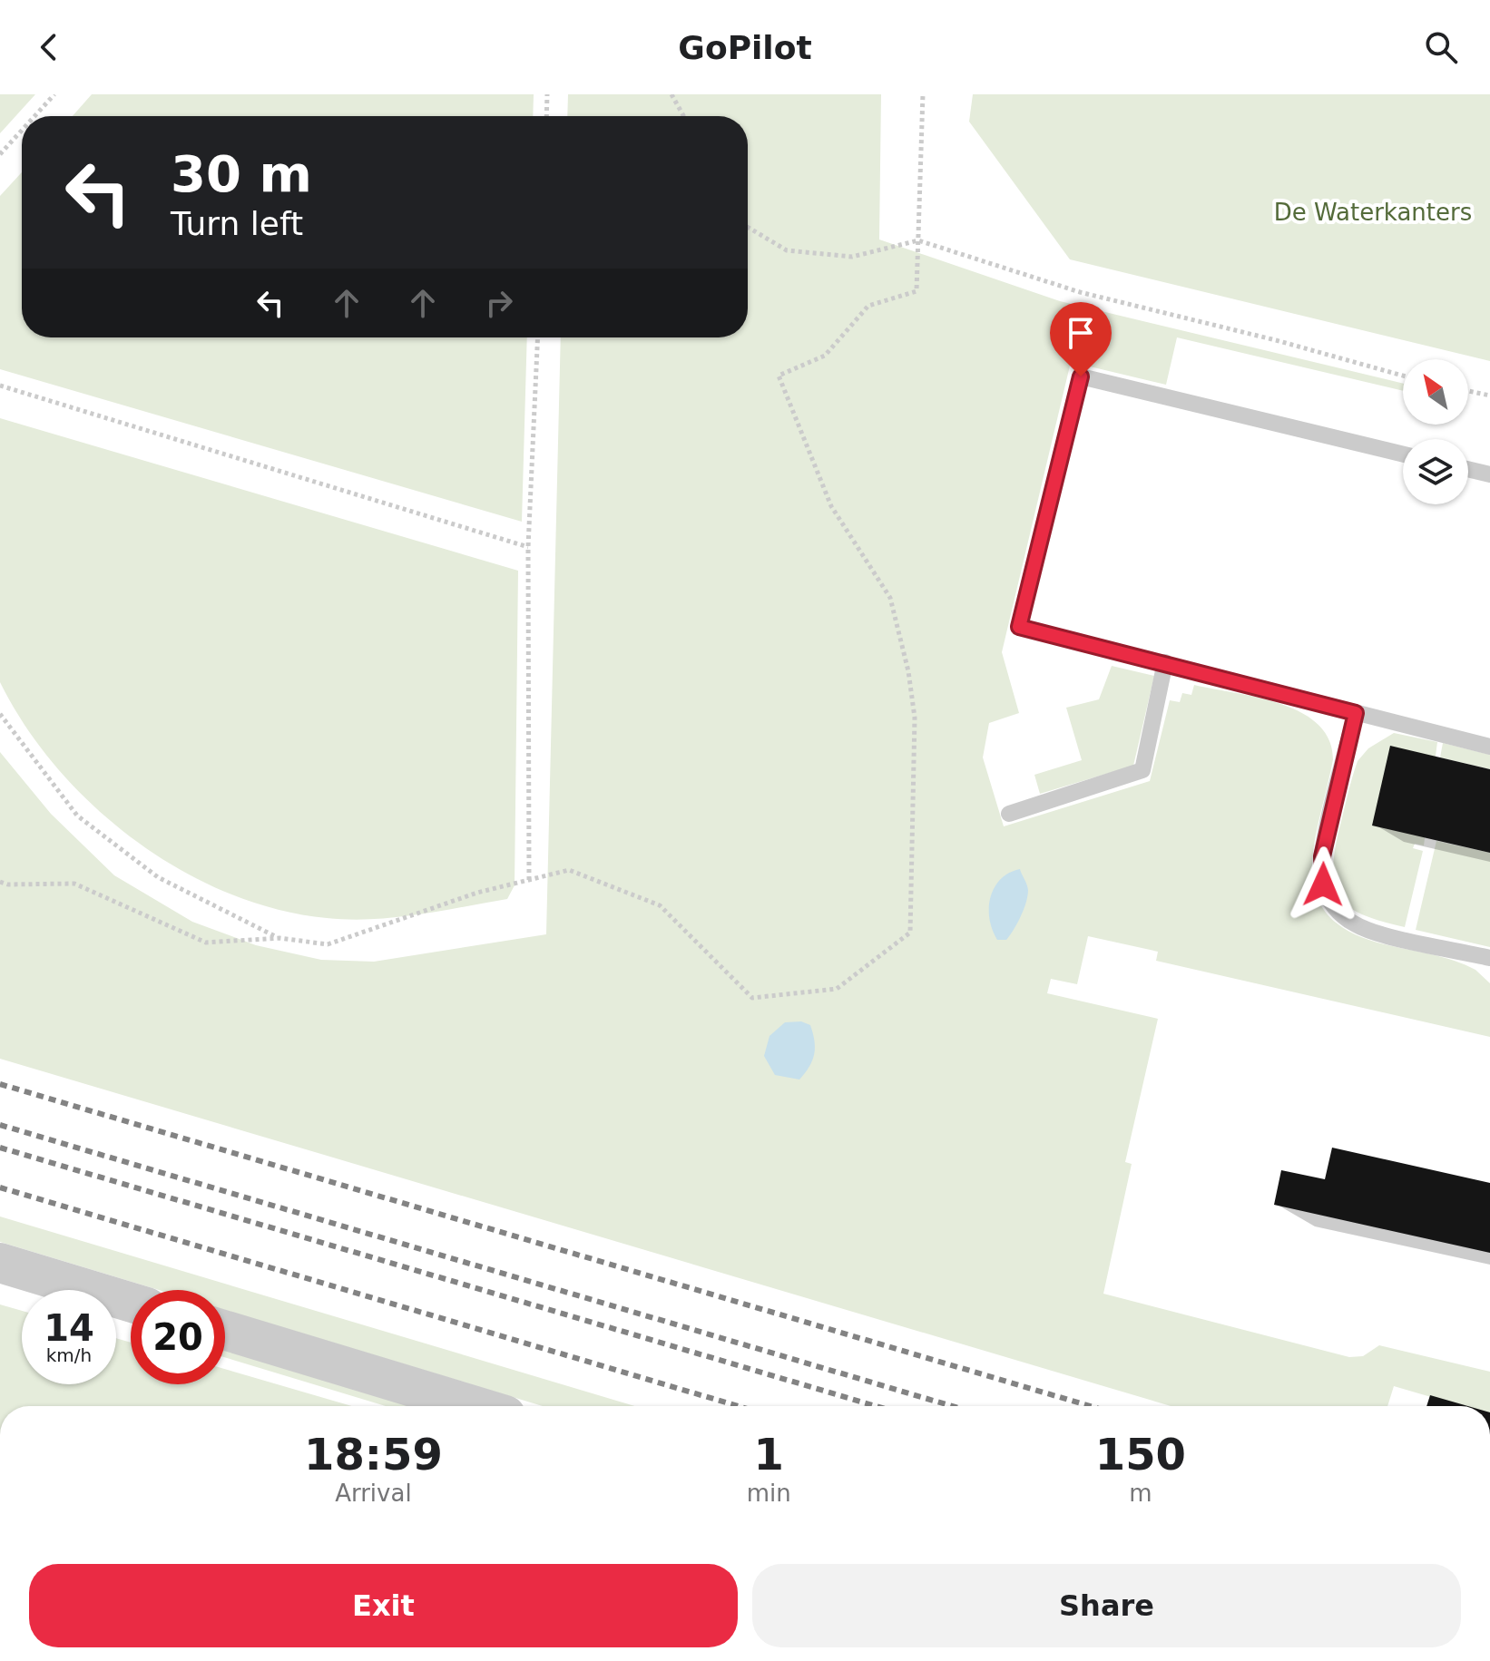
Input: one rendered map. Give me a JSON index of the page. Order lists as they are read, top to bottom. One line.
{"parks":["De Waterkanters"],"north":"top left","page":{"header":"GoPilot","turn":["30 m","Turn left"],"speed":"14 km/h","limit":"20","eta":["18:59","Arrival","1","min","150","m"],"buttons":["Exit","Share"]}}
